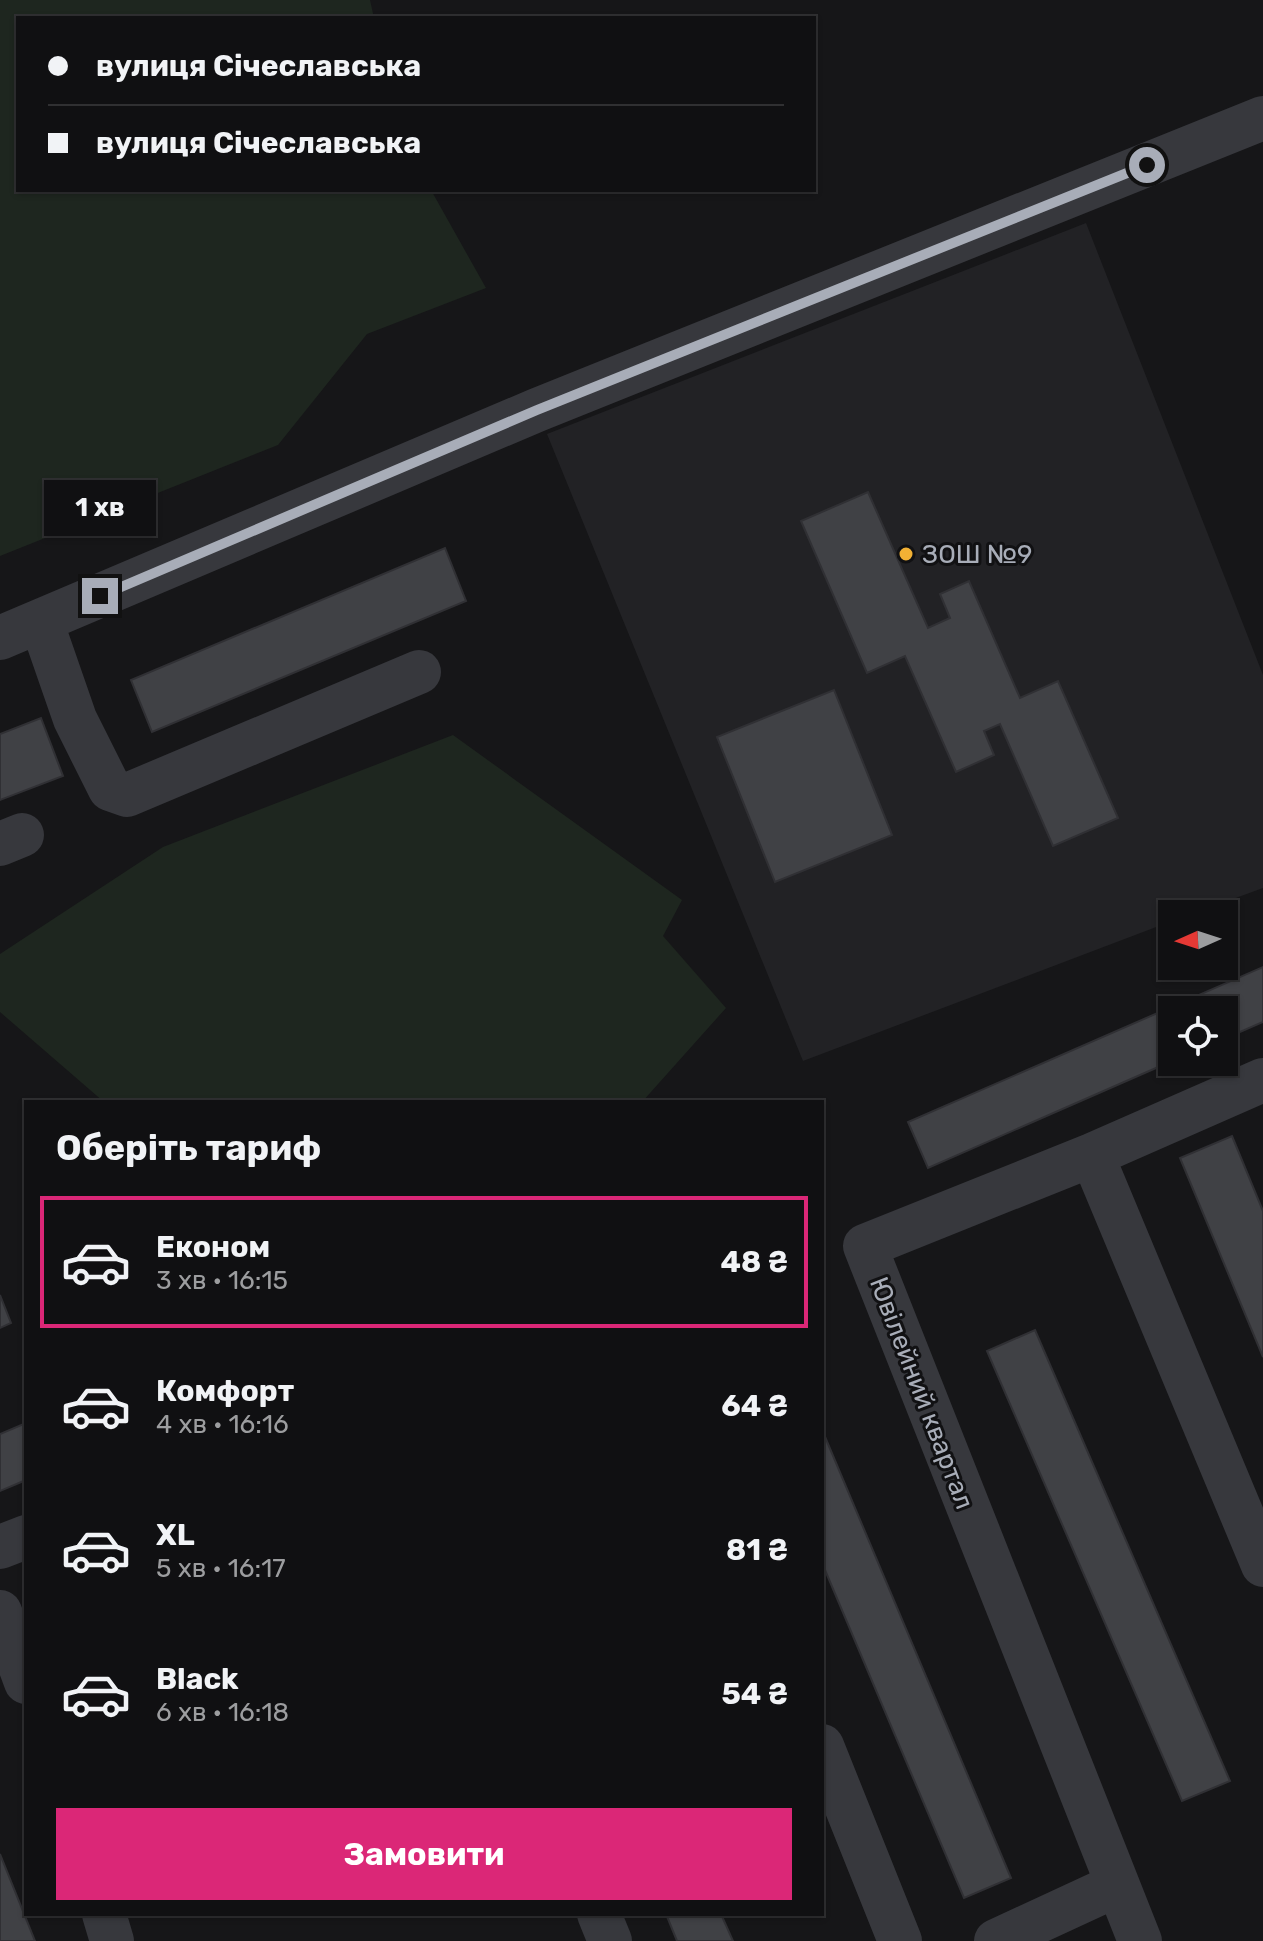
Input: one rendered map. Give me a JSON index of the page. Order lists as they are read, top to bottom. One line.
{"streets":{"street":["Ювілейний квартал"]},"places":["ЗОШ №9"],"north":"left","page":{"banner":["вулиця Січеславська","вулиця Січеславська"],"bubble":"1 хв","heading":"Оберіть тариф","list":[{"name":"Економ","note":"3 хв · 16:15","value":"48 ₴"},{"name":"Комфорт","note":"4 хв · 16:16","value":"64 ₴"},{"name":"XL","note":"5 хв · 16:17","value":"81 ₴"},{"name":"Black","note":"6 хв · 16:18","value":"54 ₴"}],"buttons":"Замовити"}}
